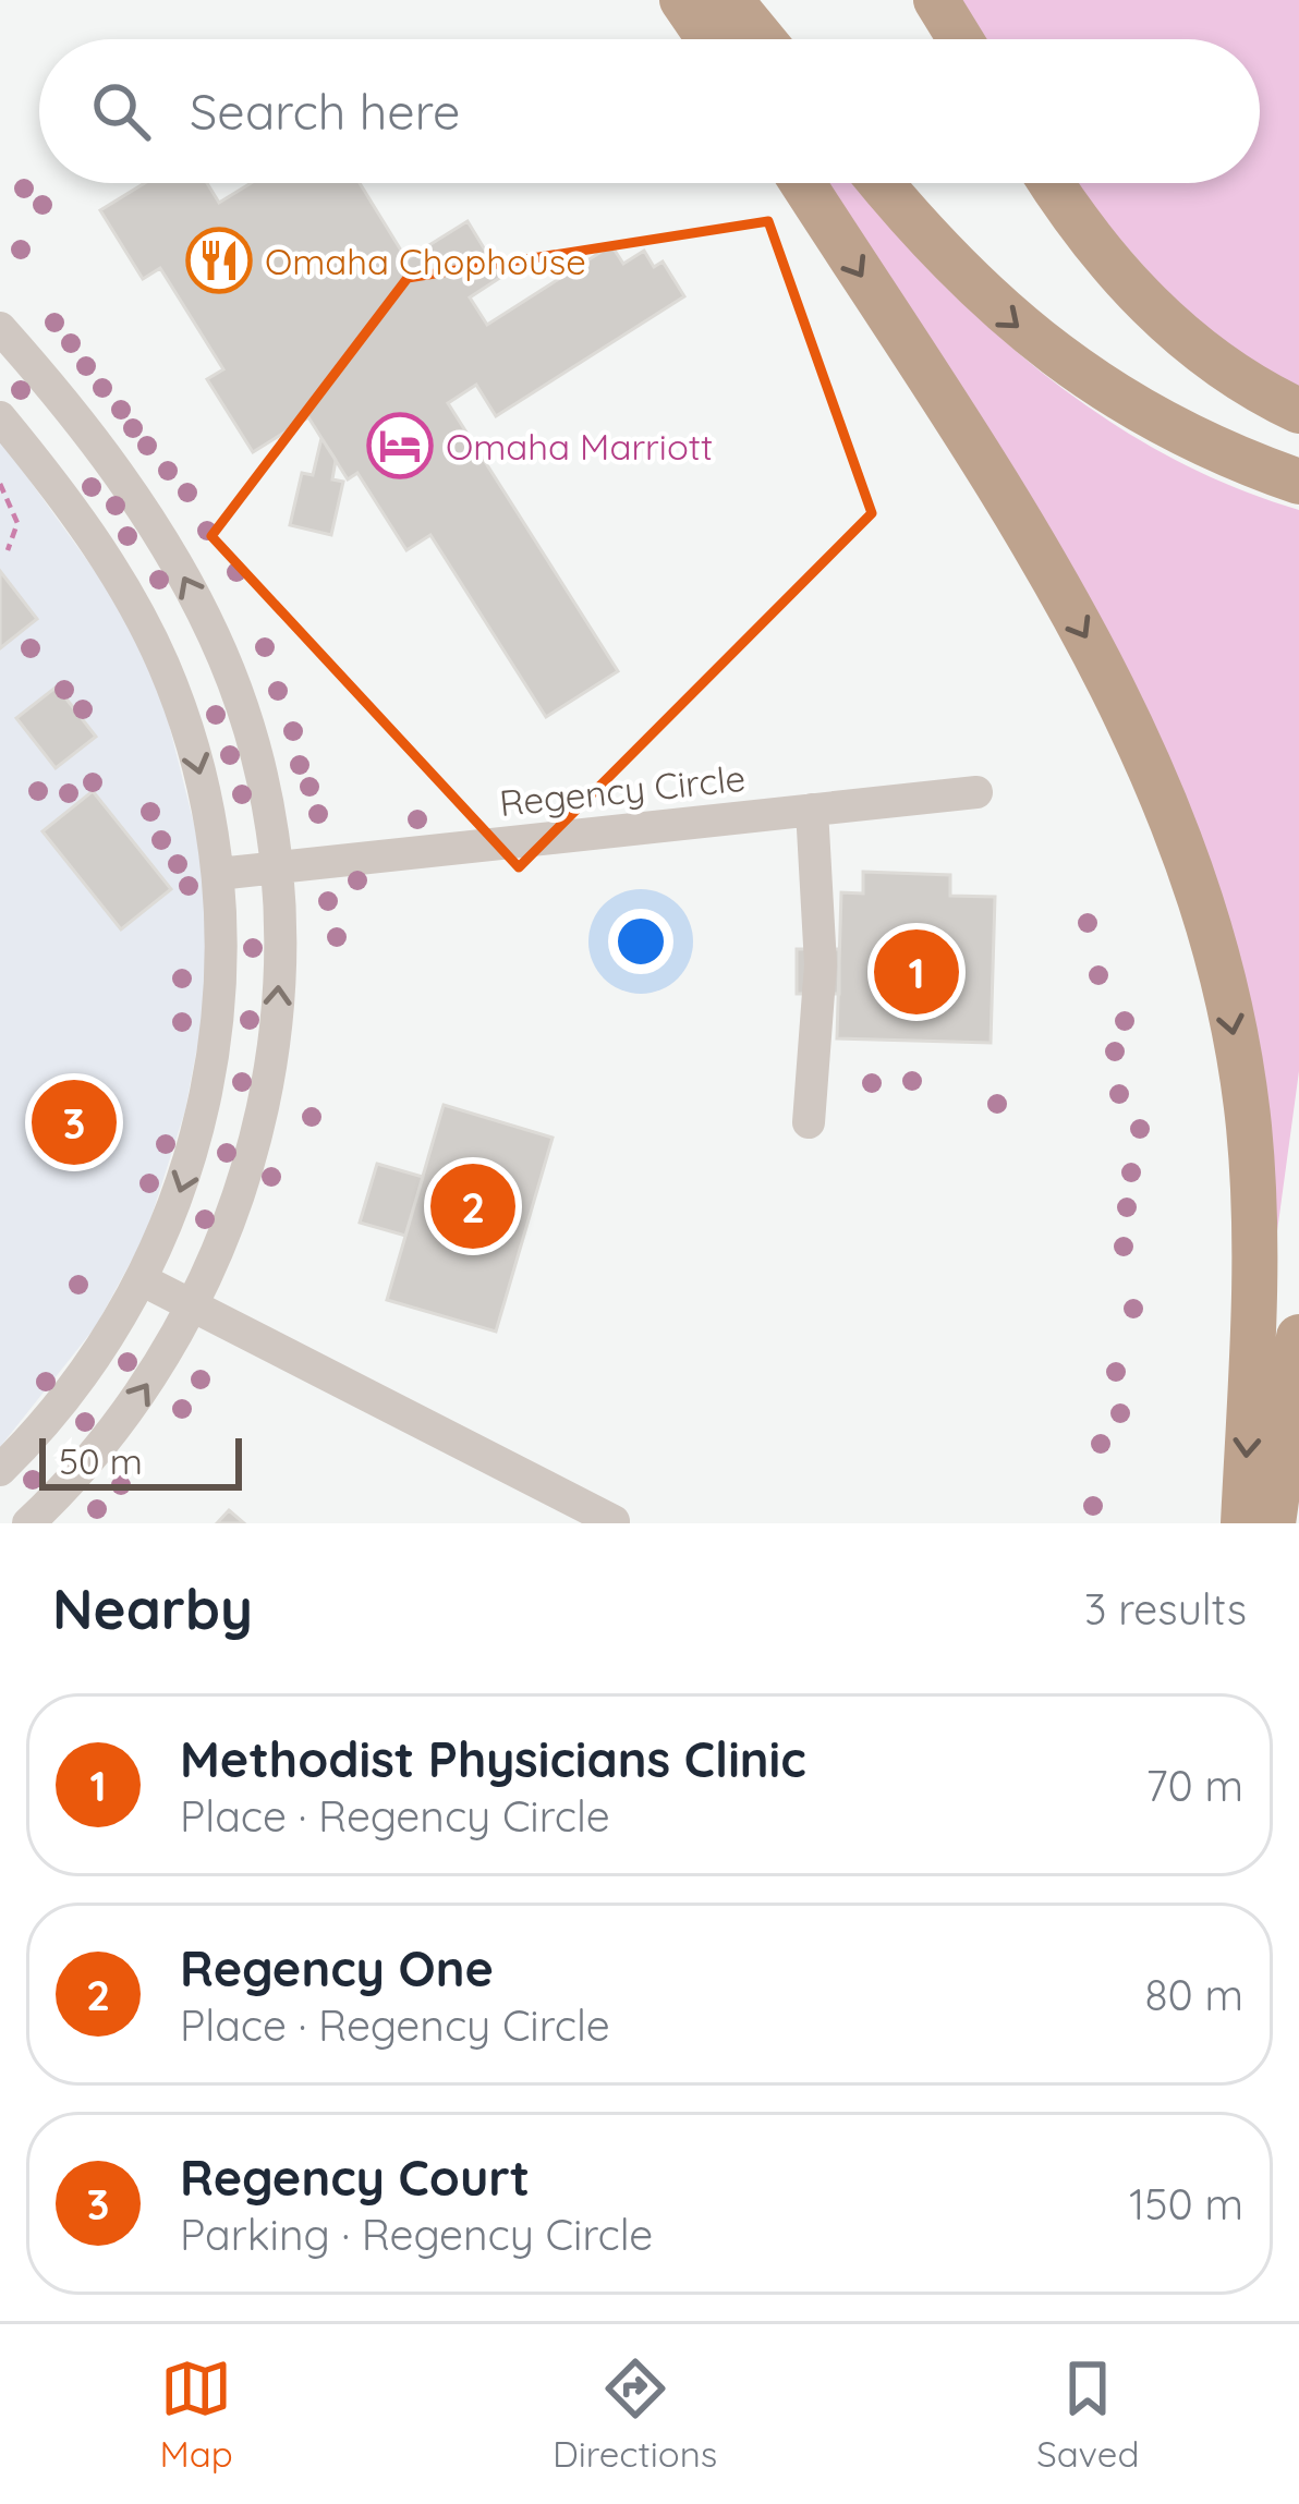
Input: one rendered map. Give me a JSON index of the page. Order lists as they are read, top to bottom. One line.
{"streets":{"street":["Regency Circle"]},"places":{"restaurant":["Omaha Chophouse"],"hotel":["Omaha Marriott"]},"scale_bar":"50 m","page":{"search":"Search here","pins":["1","3","2"],"scale":"50 m","heading":["Nearby","3 results"],"list":[{"mark":"1","name":"Methodist Physicians Clinic","note":"Place · Regency Circle","value":"70 m"},{"mark":"2","name":"Regency One","note":"Place · Regency Circle","value":"80 m"},{"mark":"3","name":"Regency Court","note":"Parking · Regency Circle","value":"150 m"}],"nav":["Map","Directions","Saved"]}}
